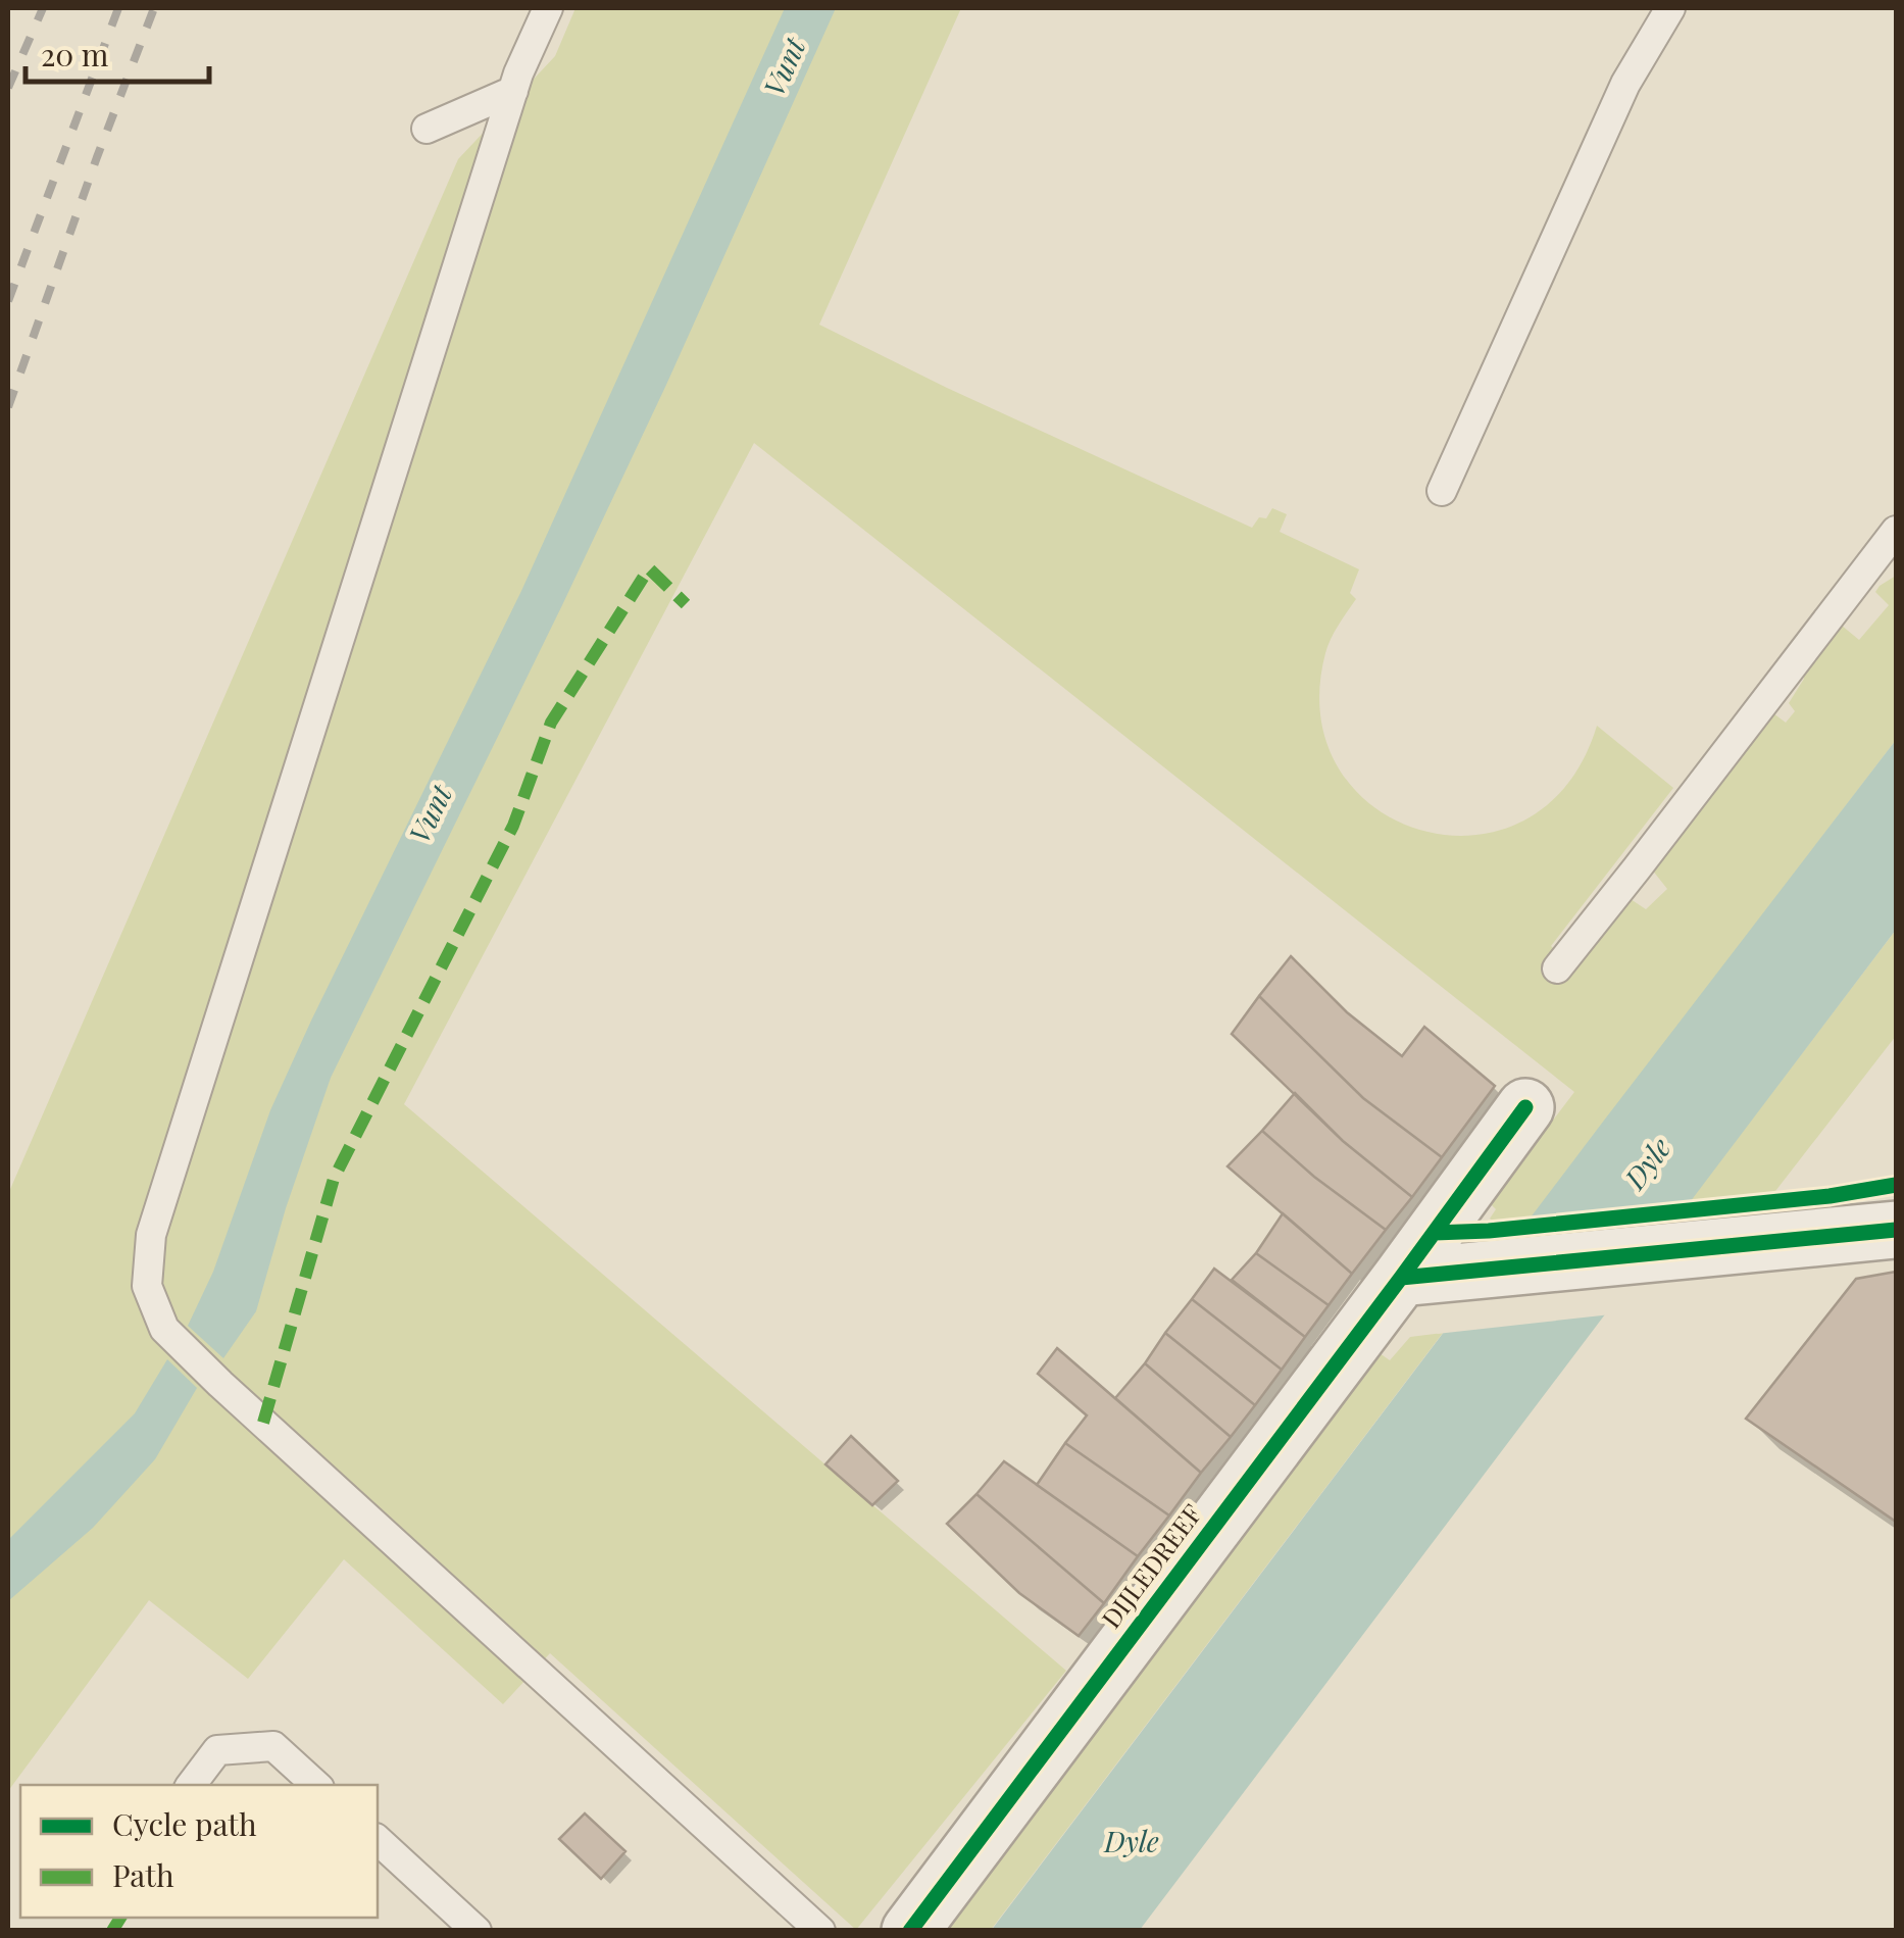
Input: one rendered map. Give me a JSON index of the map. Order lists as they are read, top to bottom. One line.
{"streets":{"street":["DIJLEDREEF"]},"water":["Vunt","Dyle"],"legend":["Cycle path","Path"],"scale_bar":"20 m"}
